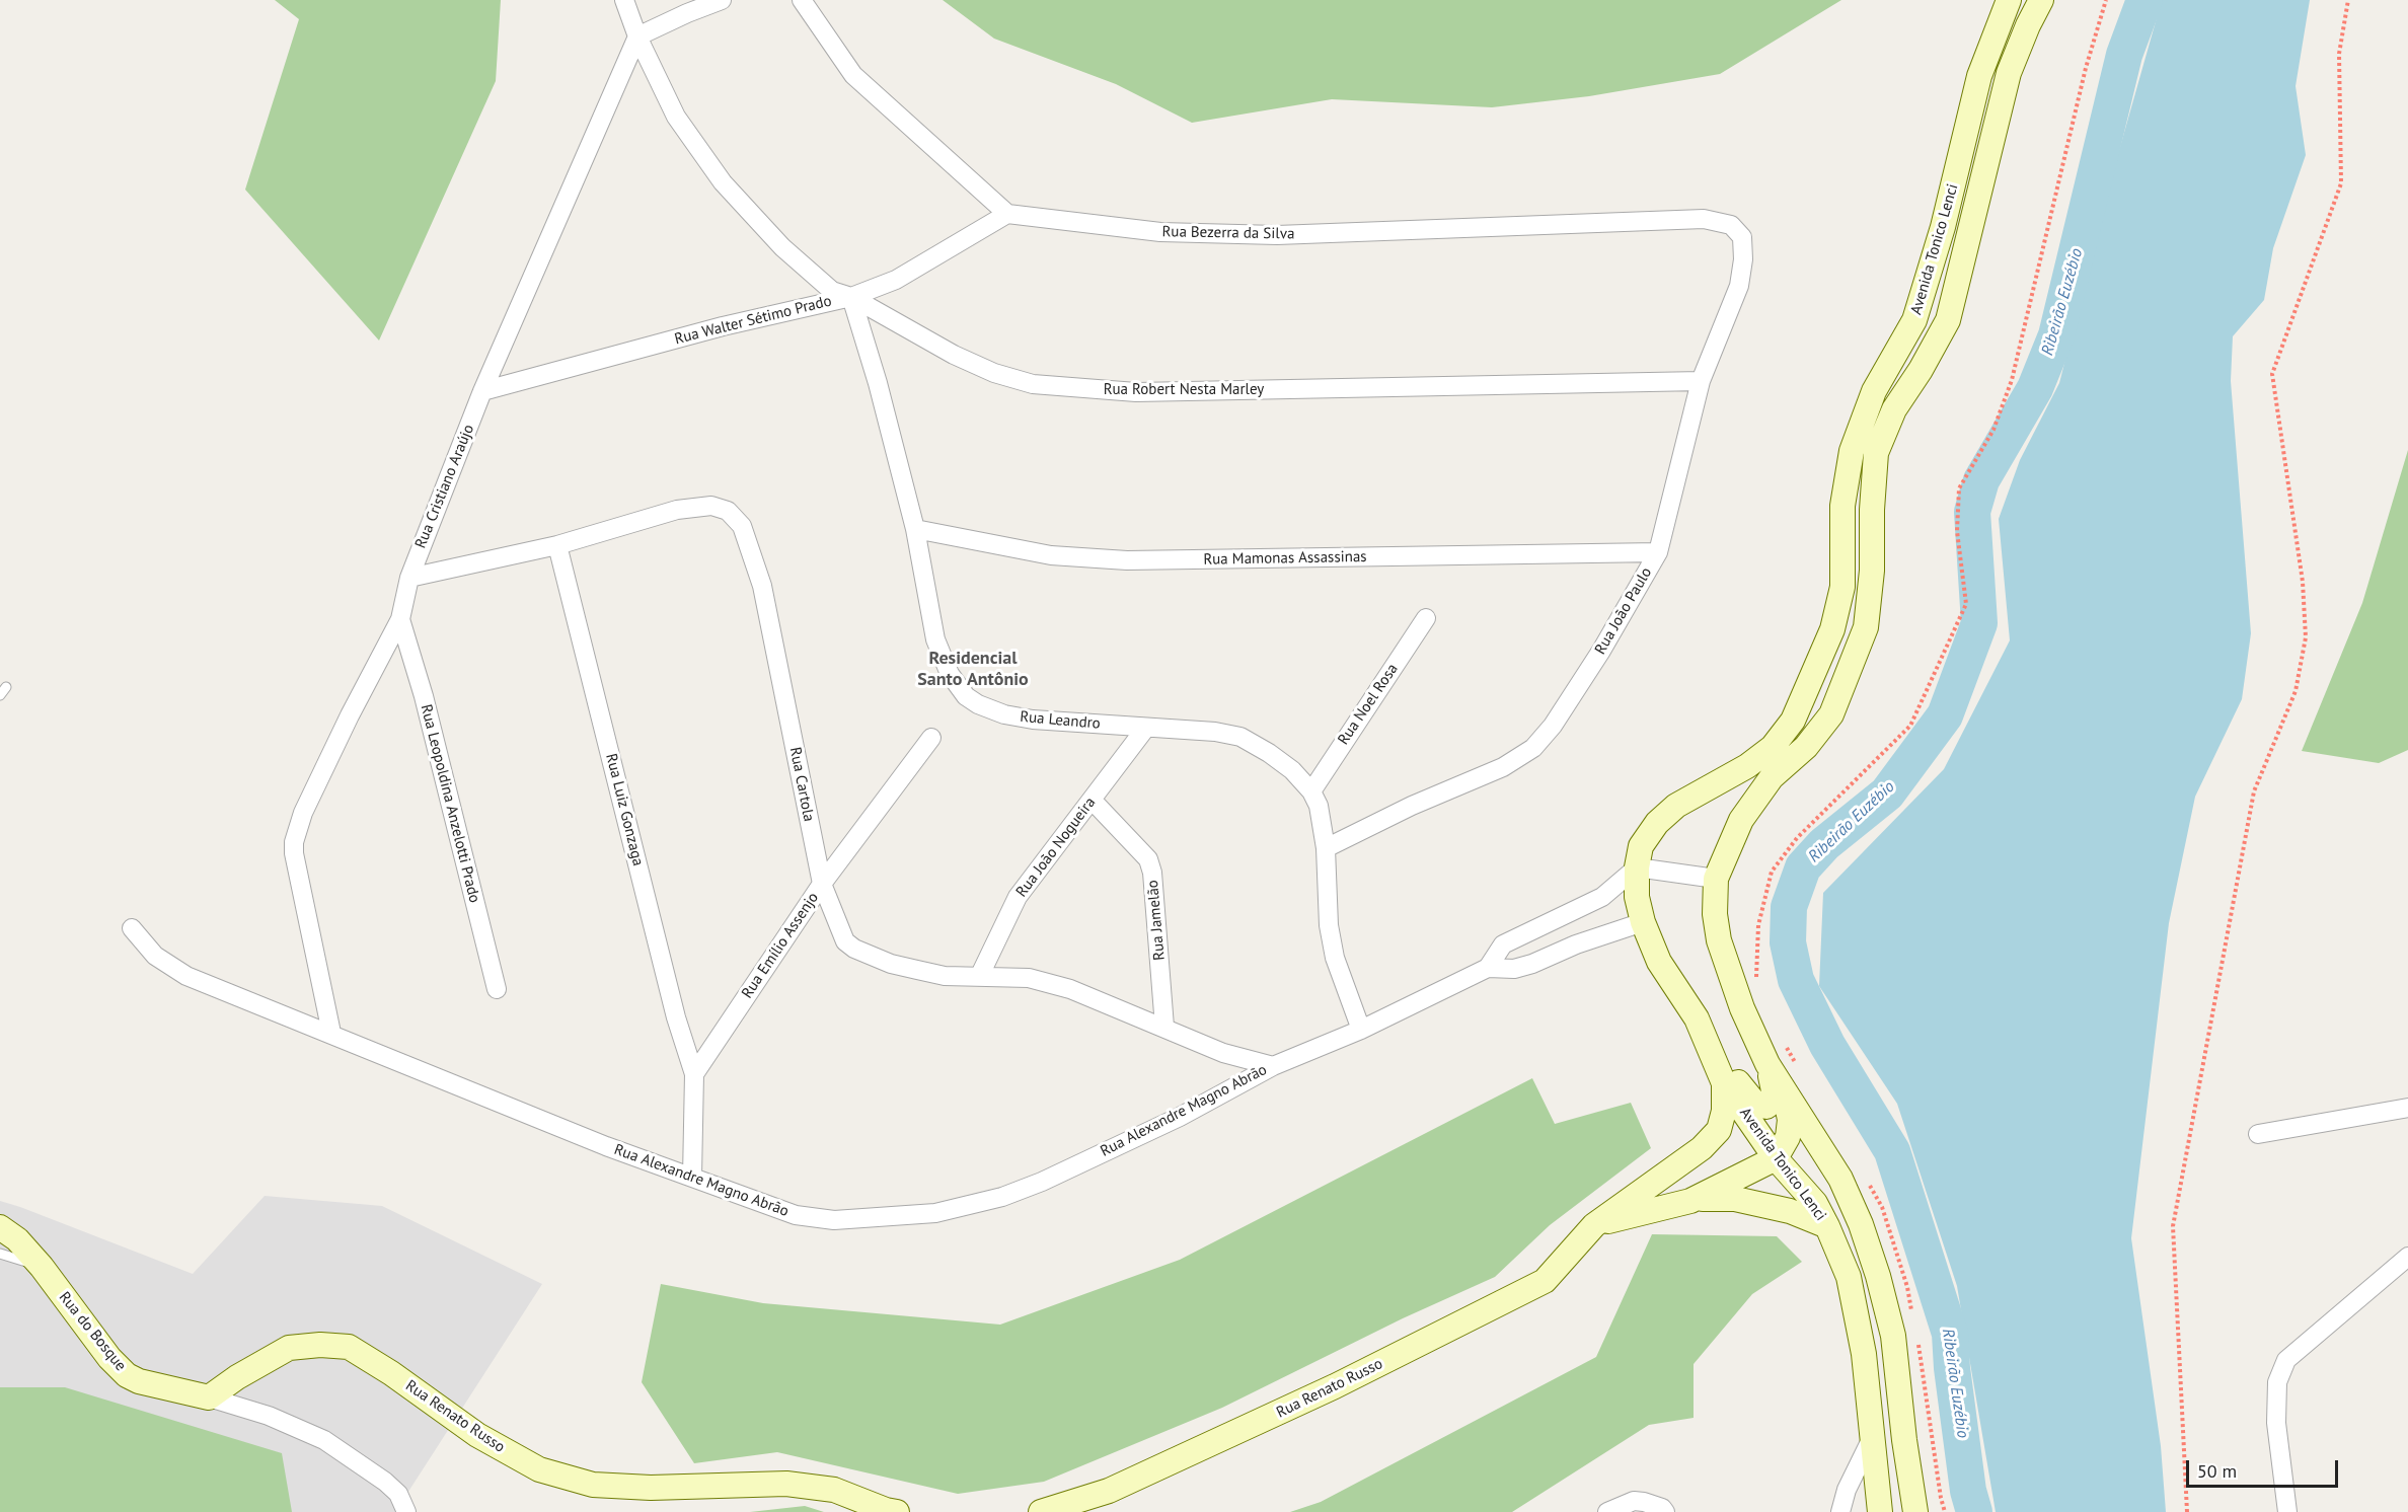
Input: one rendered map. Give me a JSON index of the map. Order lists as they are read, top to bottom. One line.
{"streets":{"main road":["Avenida Tonico Lenci","Rua do Bosque","Rua Renato Russo"],"street":["Rua Bezerra da Silva","Rua Walter Sétimo Prado","Rua Robert Nesta Marley","Rua Cristiano Araújo","Rua Mamonas Assassinas","Rua João Paulo","Rua Noel Rosa","Rua Leandro","Rua Cartola","Rua Leopoldina Anzelotti Prado","Rua Luiz Gonzaga","Rua João Nogueira","Rua Jamelão","Rua Emílio Assenjo","Rua Alexandre Magno Abrão"]},"crossings":[["Rua Bezerra da Silva","Rua Walter Sétimo Prado"],["Rua Bezerra da Silva","Rua João Paulo"],["Avenida Tonico Lenci","Rua Renato Russo"],["Rua Walter Sétimo Prado","Rua Robert Nesta Marley"],["Rua Walter Sétimo Prado","Rua Cristiano Araújo"],["Rua Walter Sétimo Prado","Rua Leandro"],["Rua Robert Nesta Marley","Rua Cristiano Araújo"],["Rua Robert Nesta Marley","Rua João Paulo"],["Rua Robert Nesta Marley","Rua Leandro"],["Rua Cristiano Araújo","Rua Cartola"],["Rua Cristiano Araújo","Rua Leopoldina Anzelotti Prado"],["Rua Cristiano Araújo","Rua Alexandre Magno Abrão"],["Rua Mamonas Assassinas","Rua João Paulo"],["Rua Mamonas Assassinas","Rua Leandro"],["Rua João Paulo","Rua Leandro"],["Rua Noel Rosa","Rua Leandro"],["Rua Leandro","Rua João Nogueira"],["Rua Leandro","Rua Alexandre Magno Abrão"],["Rua Cartola","Rua Luiz Gonzaga"],["Rua Cartola","Rua João Nogueira"],["Rua Cartola","Rua Jamelão"],["Rua Cartola","Rua Emílio Assenjo"],["Rua Cartola","Rua Alexandre Magno Abrão"],["Rua Luiz Gonzaga","Rua Emílio Assenjo"],["Rua João Nogueira","Rua Jamelão"],["Rua do Bosque","Rua Renato Russo"]],"districts":["Residencial Santo Antônio"],"water":["Ribeirão Euzébio"],"scale_bar":"50 m"}
